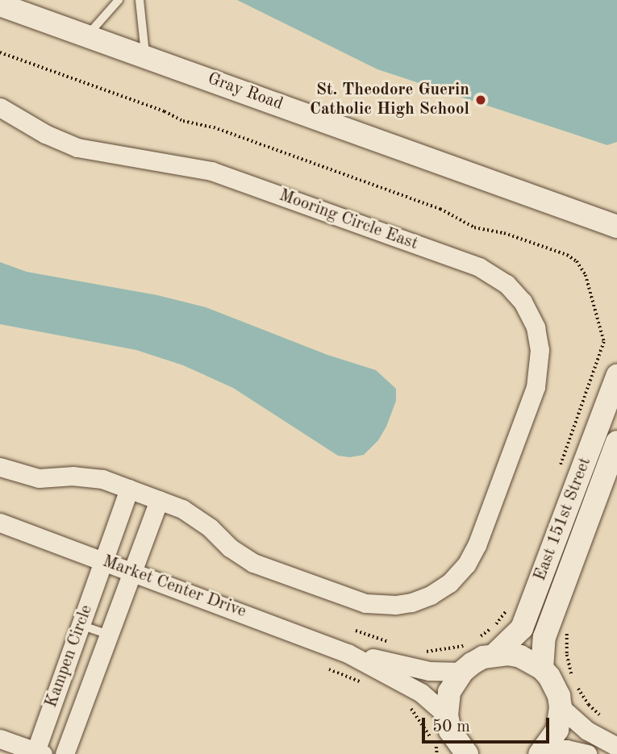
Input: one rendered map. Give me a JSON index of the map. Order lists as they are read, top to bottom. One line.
{"streets":{"street":["Gray Road","Mooring Circle East","East 151st Street","Market Center Drive","Kampen Circle"]},"crossings":[["Mooring Circle East","Kampen Circle"],["Market Center Drive","Kampen Circle"]],"places":["St. Theodore Guerin Catholic High School"],"scale_bar":"50 m"}
